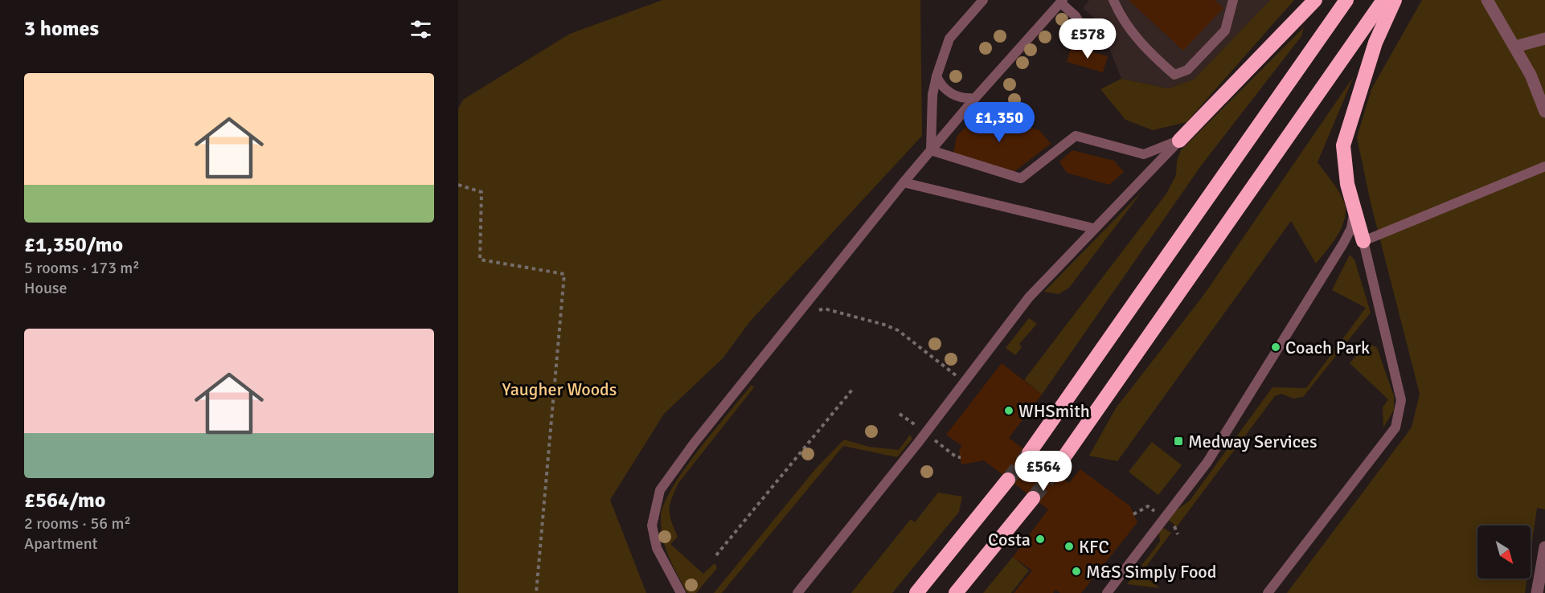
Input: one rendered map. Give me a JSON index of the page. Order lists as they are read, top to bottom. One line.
{"parks":["Yaugher Woods"],"places":{"other":["Coach Park","WHSmith","Costa","KFC","M&S Simply Food"],"transit":["Medway Services"]},"north":"bottom right","page":{"heading":"3 homes","price":["£578","£1,350","£564"],"list":[{"name":"£1,350/mo","note":"5 rooms · 173 m² · House"},{"name":"£564/mo","note":"2 rooms · 56 m² · Apartment"}]}}
